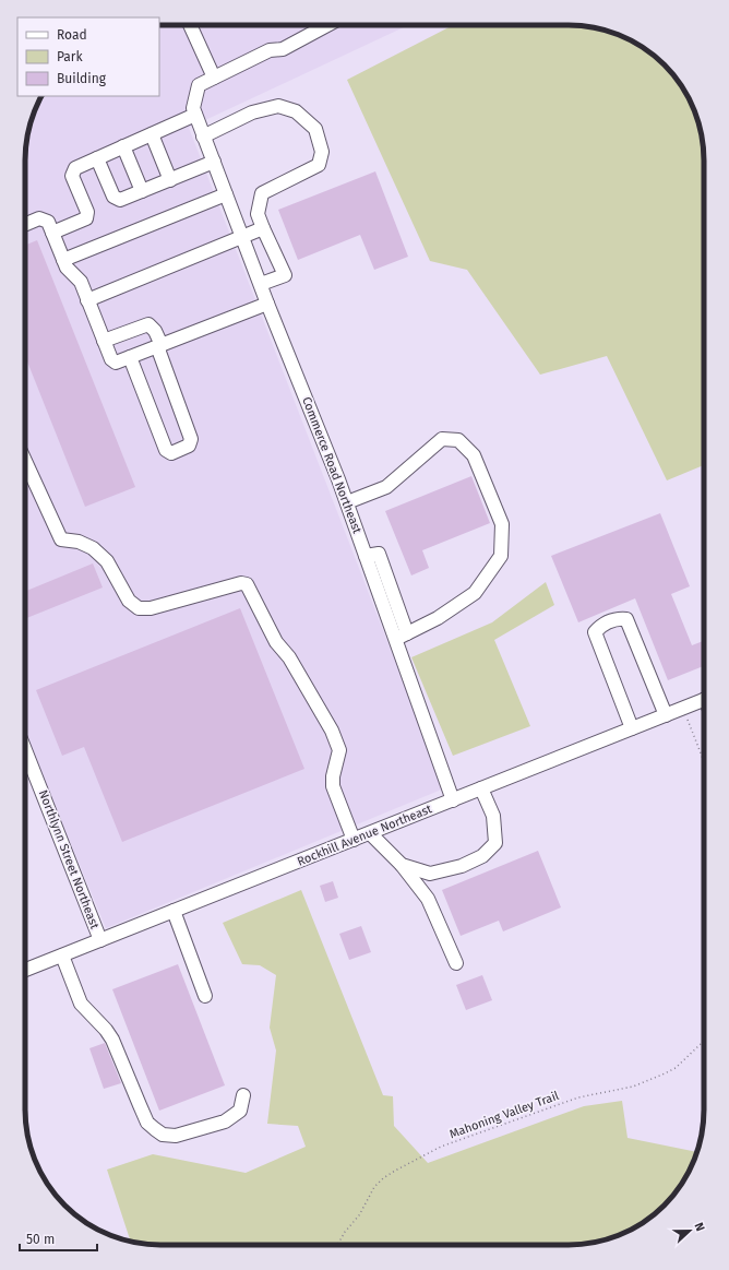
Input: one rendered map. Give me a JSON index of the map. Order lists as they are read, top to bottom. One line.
{"streets":{"street":["Commerce Road Northeast","Rockhill Avenue Northeast","Northlynn Street Northeast"],"path":["Mahoning Valley Trail"]},"crossings":[["Commerce Road Northeast","Rockhill Avenue Northeast"],["Rockhill Avenue Northeast","Northlynn Street Northeast"]],"legend":["Road","Park","Building"],"scale_bar":"50 m","north":"right"}
